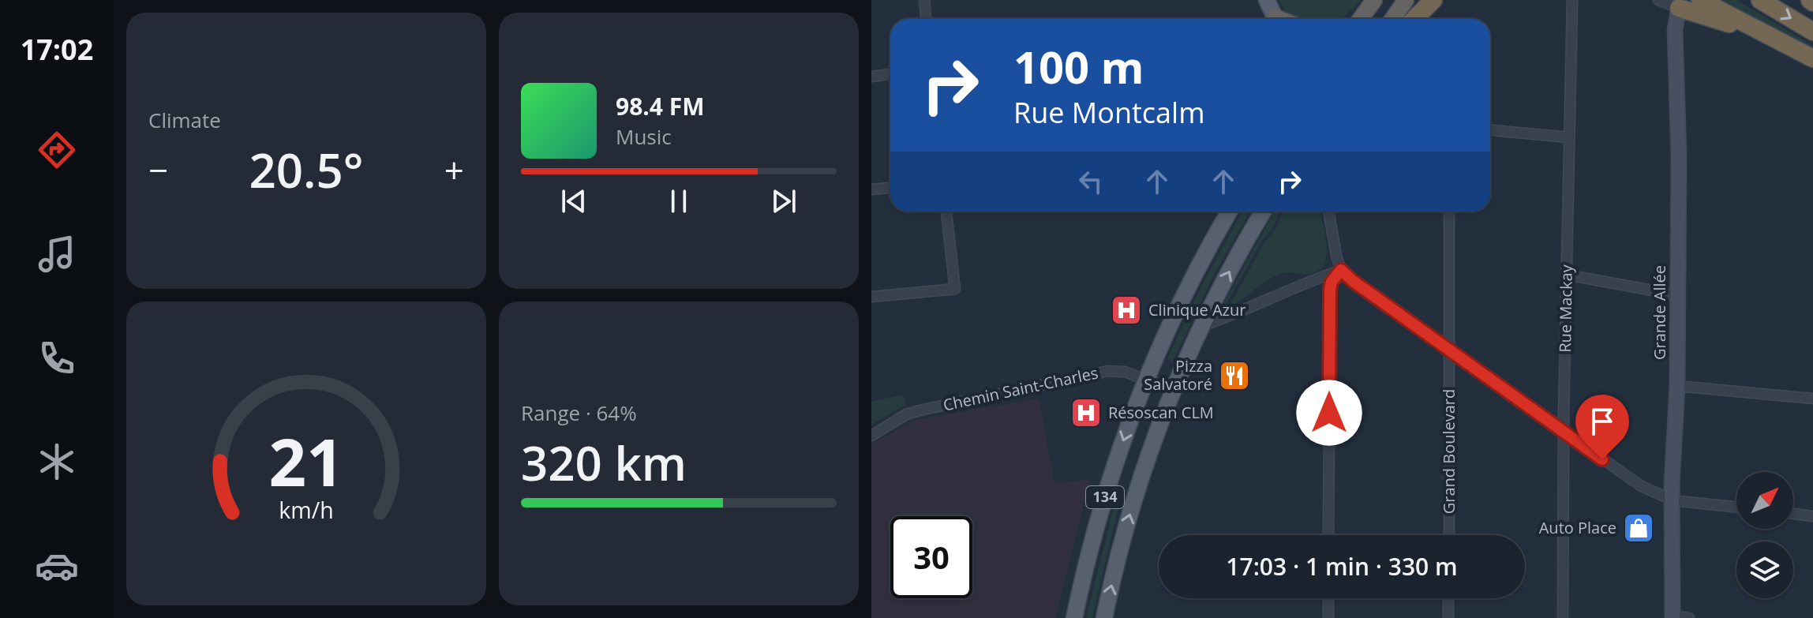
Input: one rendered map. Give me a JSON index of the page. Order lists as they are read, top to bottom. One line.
{"streets":{"main road":["Grande Allée","134"],"street":["Rue Mackay","Chemin Saint-Charles","Grand Boulevard"]},"crossings":[["Chemin Saint-Charles","134"]],"places":{"hospital":["Clinique Azur","Résoscan CLM"],"restaurant":["Pizza Salvatoré"],"shop":["Auto Place"]},"north":"top right","page":{"tabs":"17:02","tile":["Climate",["Range · 64%","320 km"]],"turn":["100 m","Rue Montcalm"],"song":["98.4 FM","Music"],"heat":["−","20.5°","+"],"limit":"30","trip":"17:03 · 1 min · 330 m","gauge":["21","km/h"]}}
